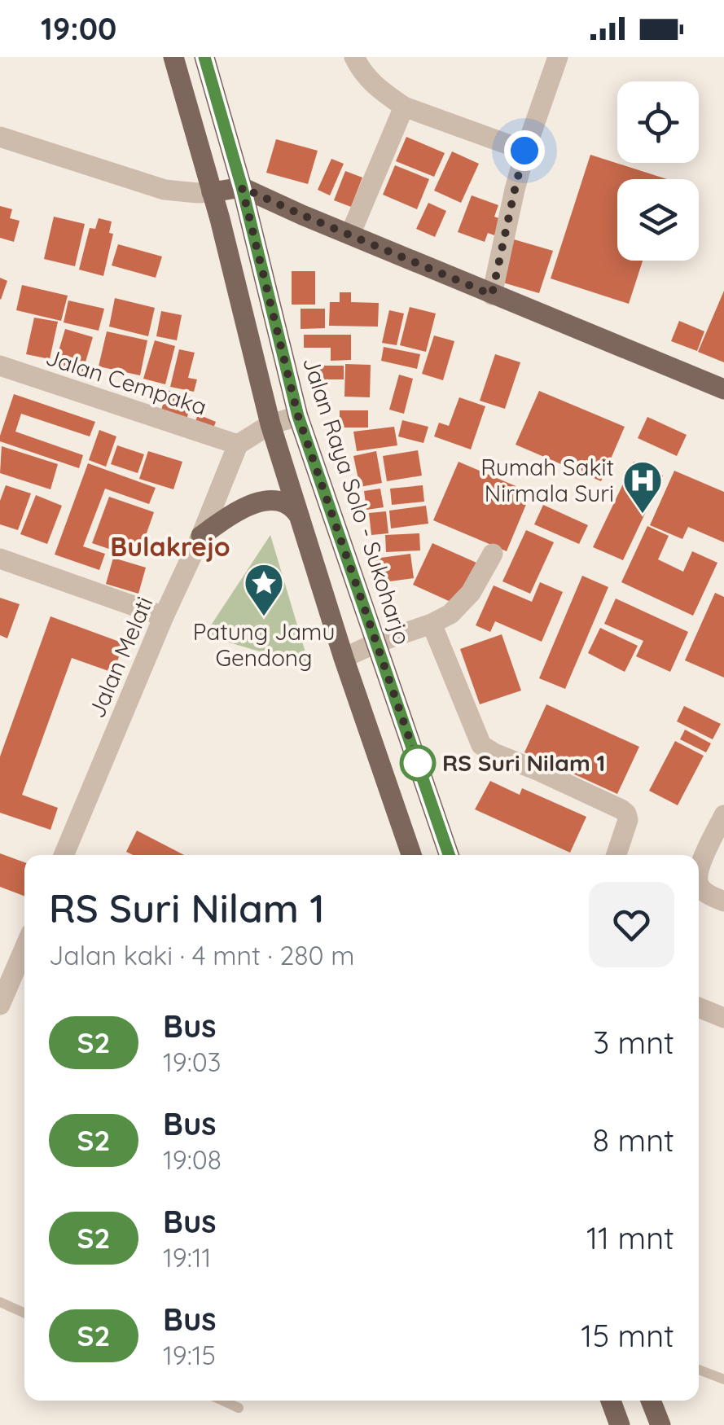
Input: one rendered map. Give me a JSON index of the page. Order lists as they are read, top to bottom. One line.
{"streets":{"main road":["Jalan Raya Solo - Sukoharjo"],"street":["Jalan Cempaka","Jalan Melati"]},"crossings":[["Jalan Cempaka","Jalan Melati"]],"districts":["Bulakrejo"],"places":{"hospital":["Rumah Sakit Nirmala Suri"],"place":["Patung Jamu Gendong"],"other":["RS Suri Nilam 1"]},"lines":["bus line S2"],"page":{"status":"19:00","heading":["RS Suri Nilam 1","Jalan kaki · 4 mnt · 280 m"],"list":[{"mark":"S2","name":"Bus","note":"19:03","value":"3 mnt"},{"mark":"S2","name":"Bus","note":"19:08","value":"8 mnt"},{"mark":"S2","name":"Bus","note":"19:11","value":"11 mnt"},{"mark":"S2","name":"Bus","note":"19:15","value":"15 mnt"}]}}
